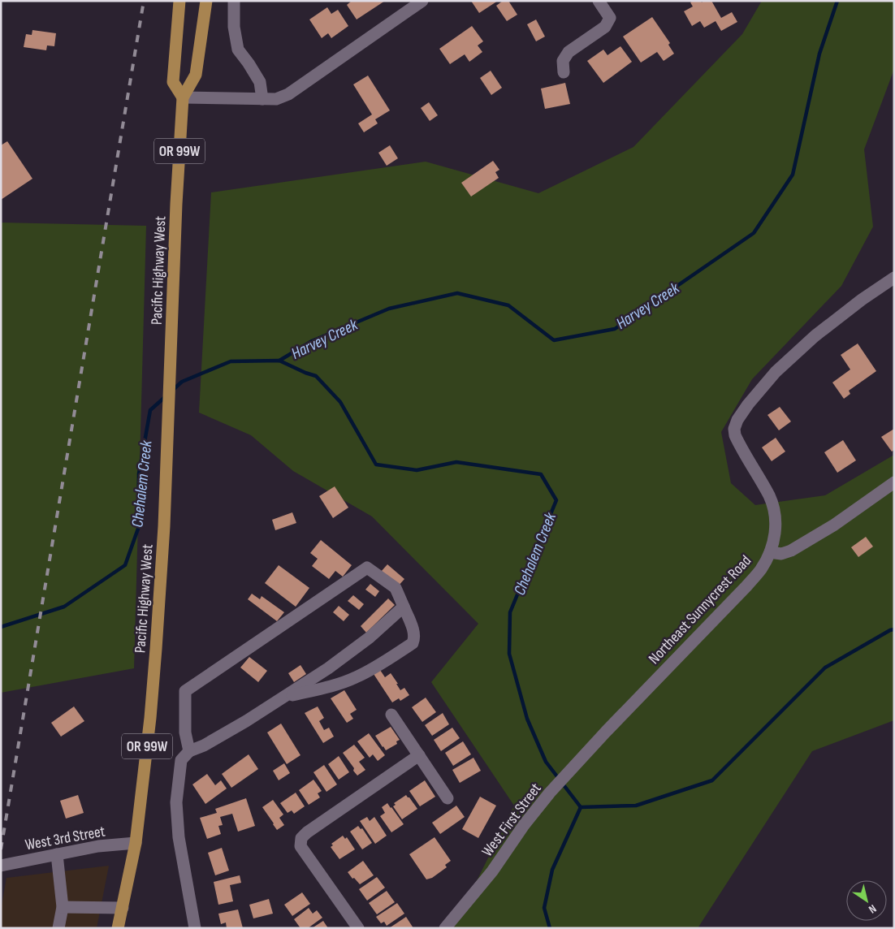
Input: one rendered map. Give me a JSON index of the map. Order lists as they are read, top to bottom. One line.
{"streets":{"main road":["OR 99W","Pacific Highway West"],"street":["Northeast Sunnycrest Road","West First Street","West 3rd Street"]},"crossings":[["Pacific Highway West","West 3rd Street"],["Northeast Sunnycrest Road","West First Street"]],"water":["Harvey Creek","Chehalem Creek"],"north":"bottom right"}
